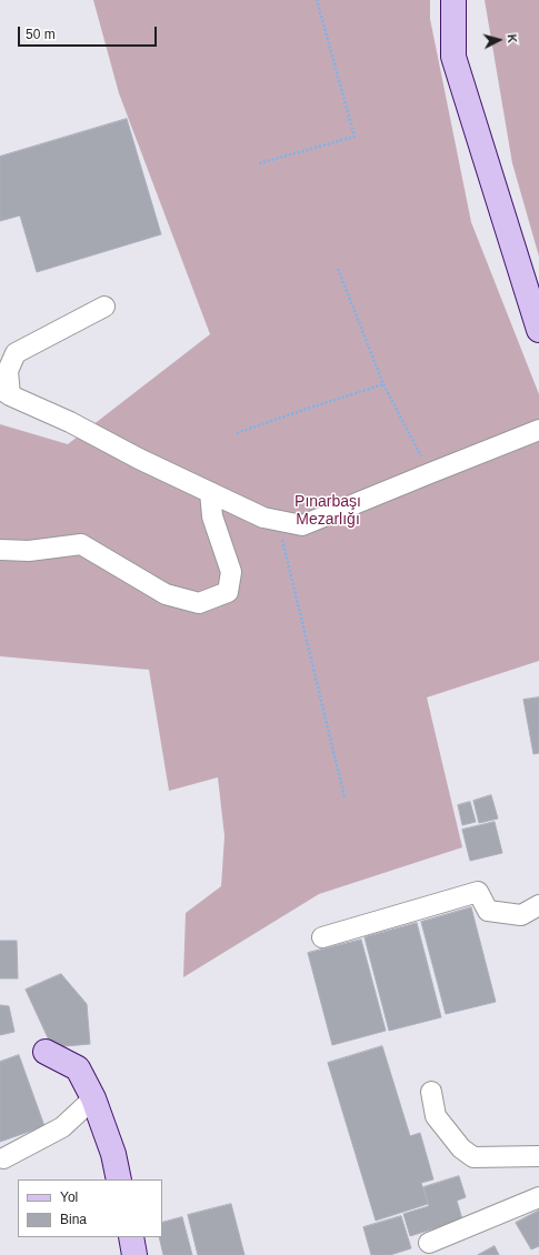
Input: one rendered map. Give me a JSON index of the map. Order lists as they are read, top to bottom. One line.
{"parks":["Pınarbaşı Mezarlığı"],"legend":["Yol","Bina"],"scale_bar":"50 m","north":"right"}
